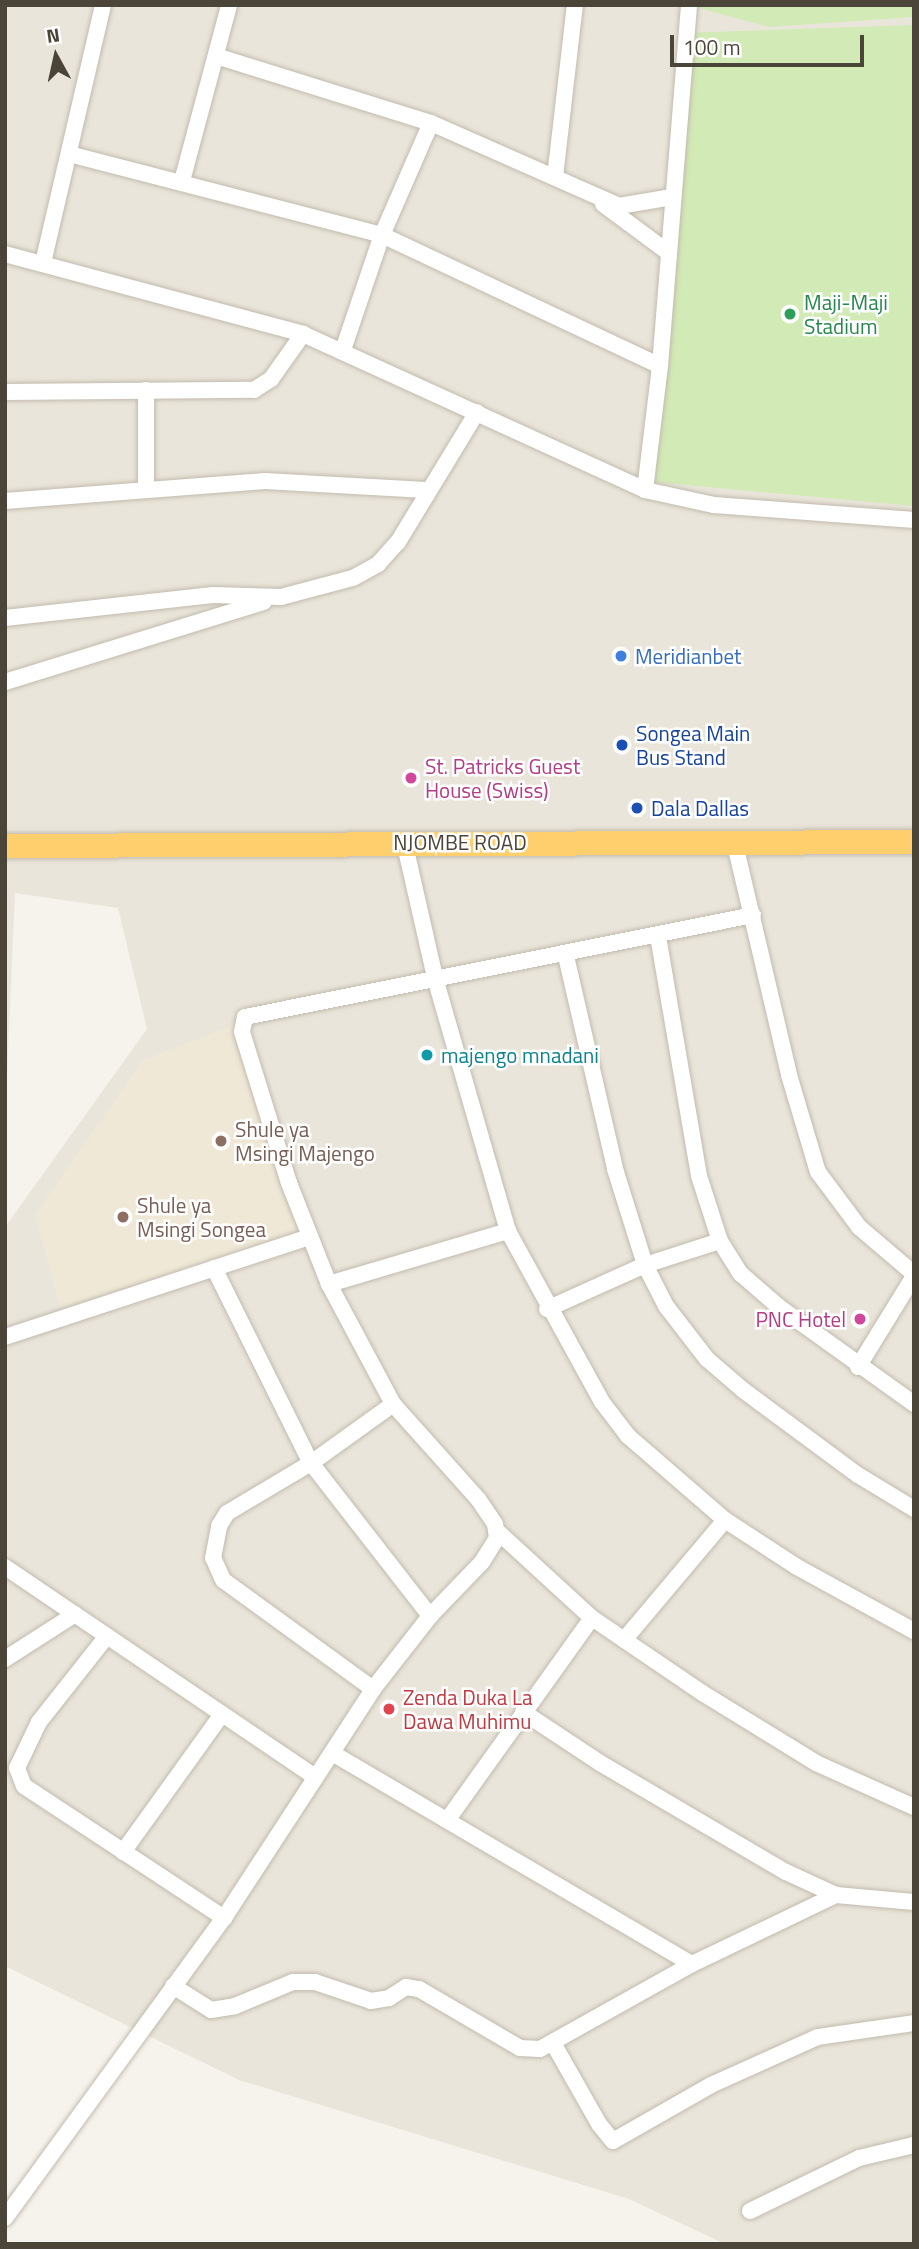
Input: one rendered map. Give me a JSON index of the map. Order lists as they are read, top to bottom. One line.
{"streets":{"highway":["NJOMBE ROAD"]},"places":["Maji-Maji Stadium","Meridianbet","Songea Main Bus Stand","St. Patricks Guest House (Swiss)","Dala Dallas","majengo mnadani","Shule ya Msingi Majengo","Shule ya Msingi Songea","PNC Hotel","Zenda Duka La Dawa Muhimu"],"scale_bar":"100 m","north":"top"}
